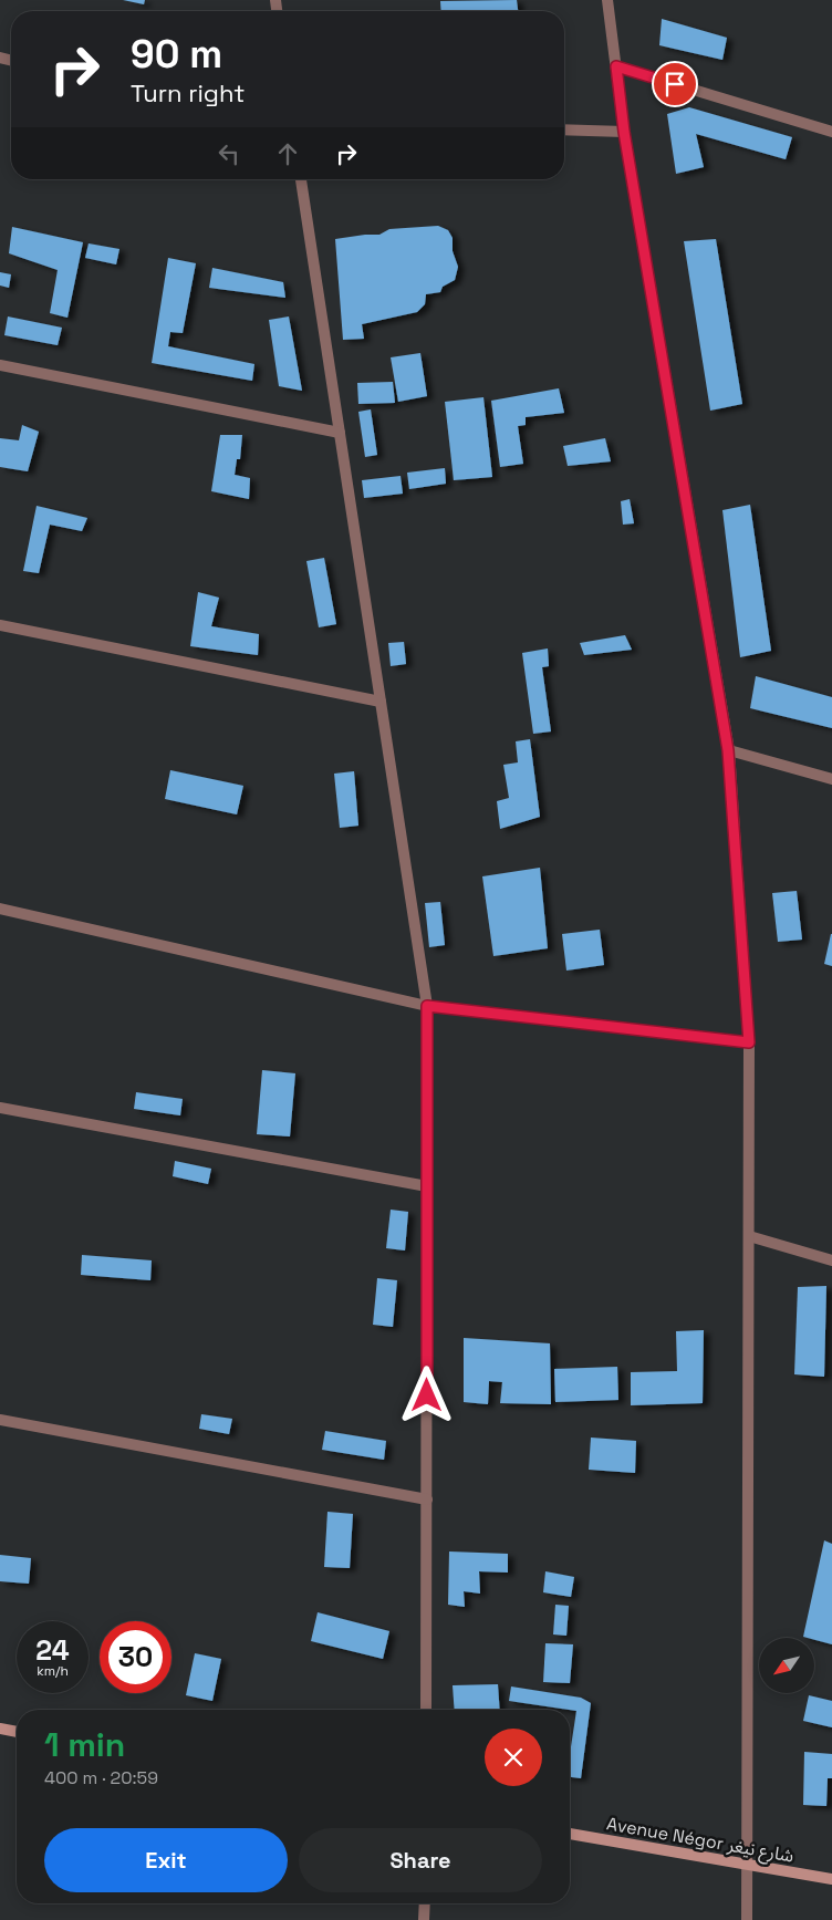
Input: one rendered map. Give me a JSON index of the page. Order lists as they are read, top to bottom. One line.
{"streets":{"main road":["Avenue Négor شارع نيغر"]},"north":"bottom left","page":{"turn":["90 m","Turn right"],"speed":"24 km/h","limit":"30","heading":["1 min","400 m · 20:59"],"buttons":["Exit","Share"]}}
